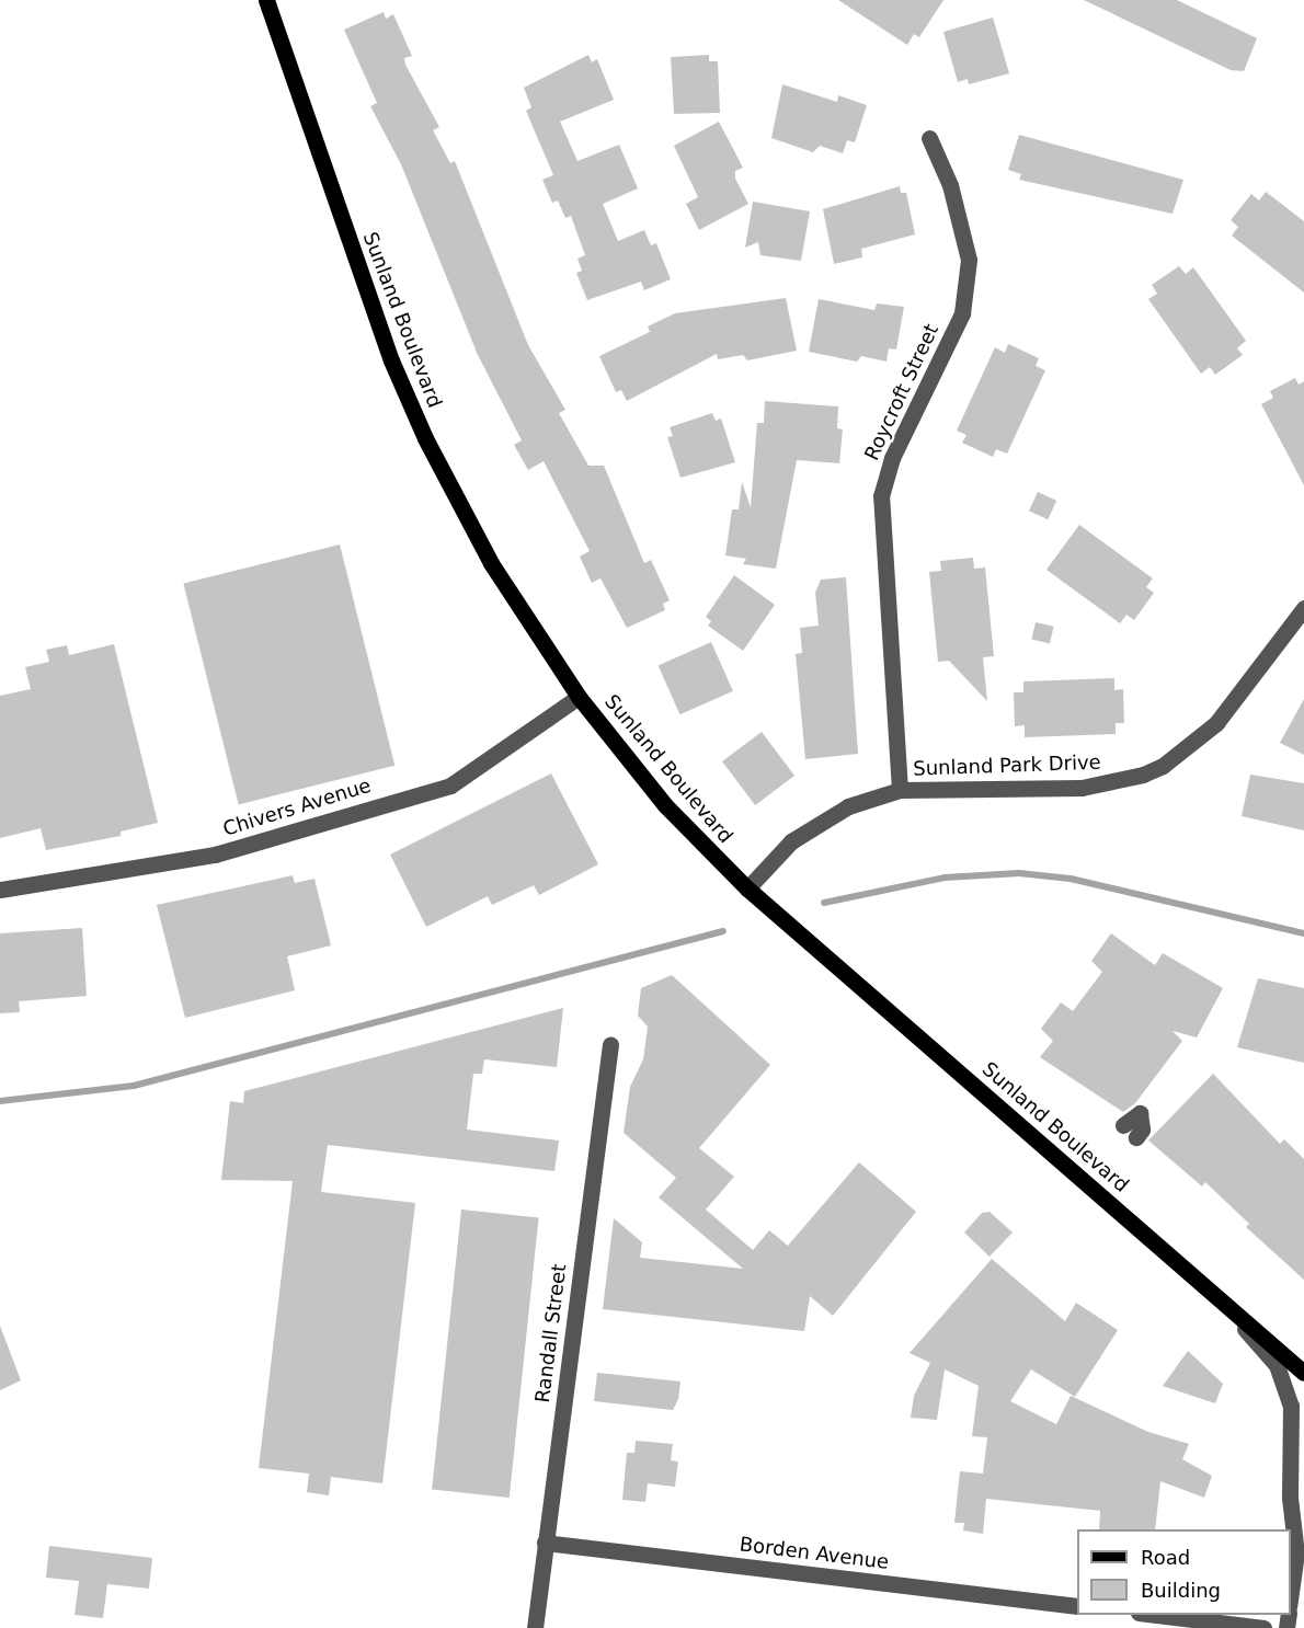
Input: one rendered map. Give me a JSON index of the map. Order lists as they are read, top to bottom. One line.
{"streets":{"main road":["Sunland Boulevard"],"street":["Roycroft Street","Sunland Park Drive","Chivers Avenue","Randall Street","Borden Avenue"]},"crossings":[["Sunland Boulevard","Sunland Park Drive"],["Sunland Boulevard","Chivers Avenue"],["Roycroft Street","Sunland Park Drive"],["Randall Street","Borden Avenue"]],"legend":["Road","Building"]}
